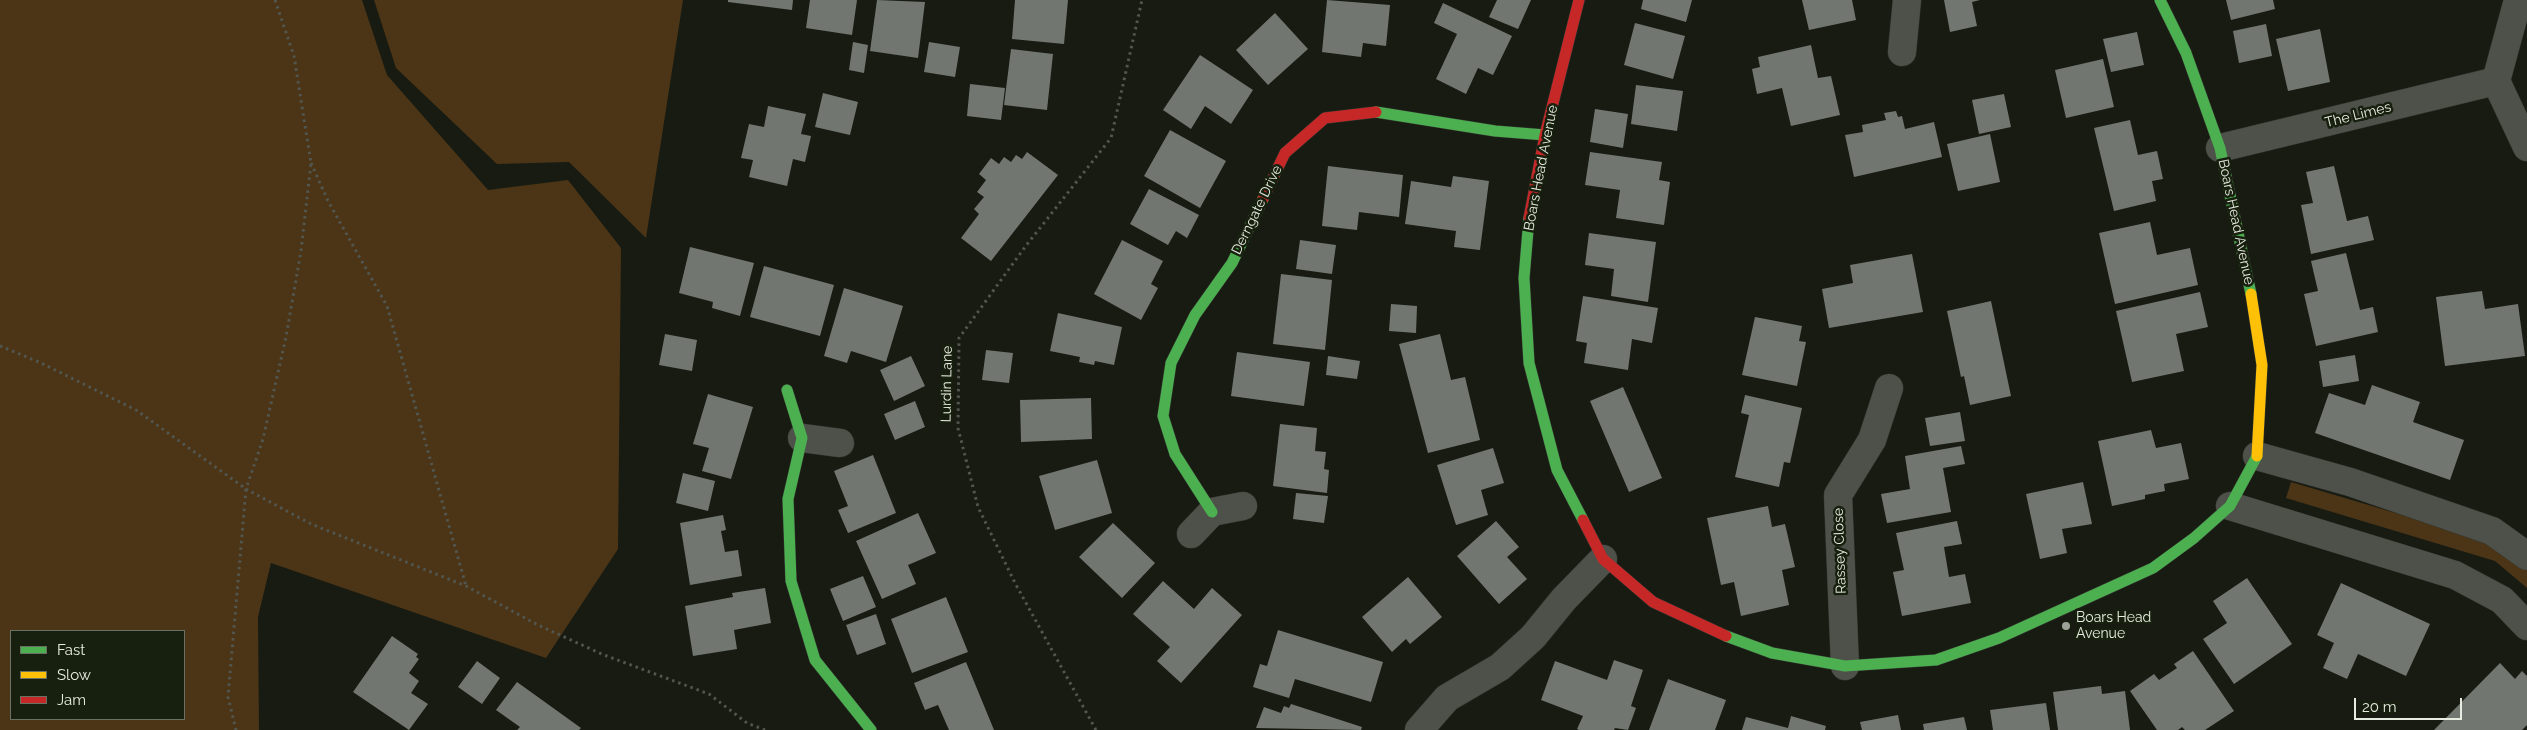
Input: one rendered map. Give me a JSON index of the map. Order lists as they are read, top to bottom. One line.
{"streets":{"street":["The Limes","Boars Head Avenue","Derngate Drive","Rassey Close"],"path":["Lurdin Lane"]},"crossings":[["The Limes","Boars Head Avenue"],["Boars Head Avenue","Derngate Drive"],["Boars Head Avenue","Rassey Close"]],"places":["Boars Head Avenue"],"legend":["Fast","Slow","Jam"],"scale_bar":"20 m"}
